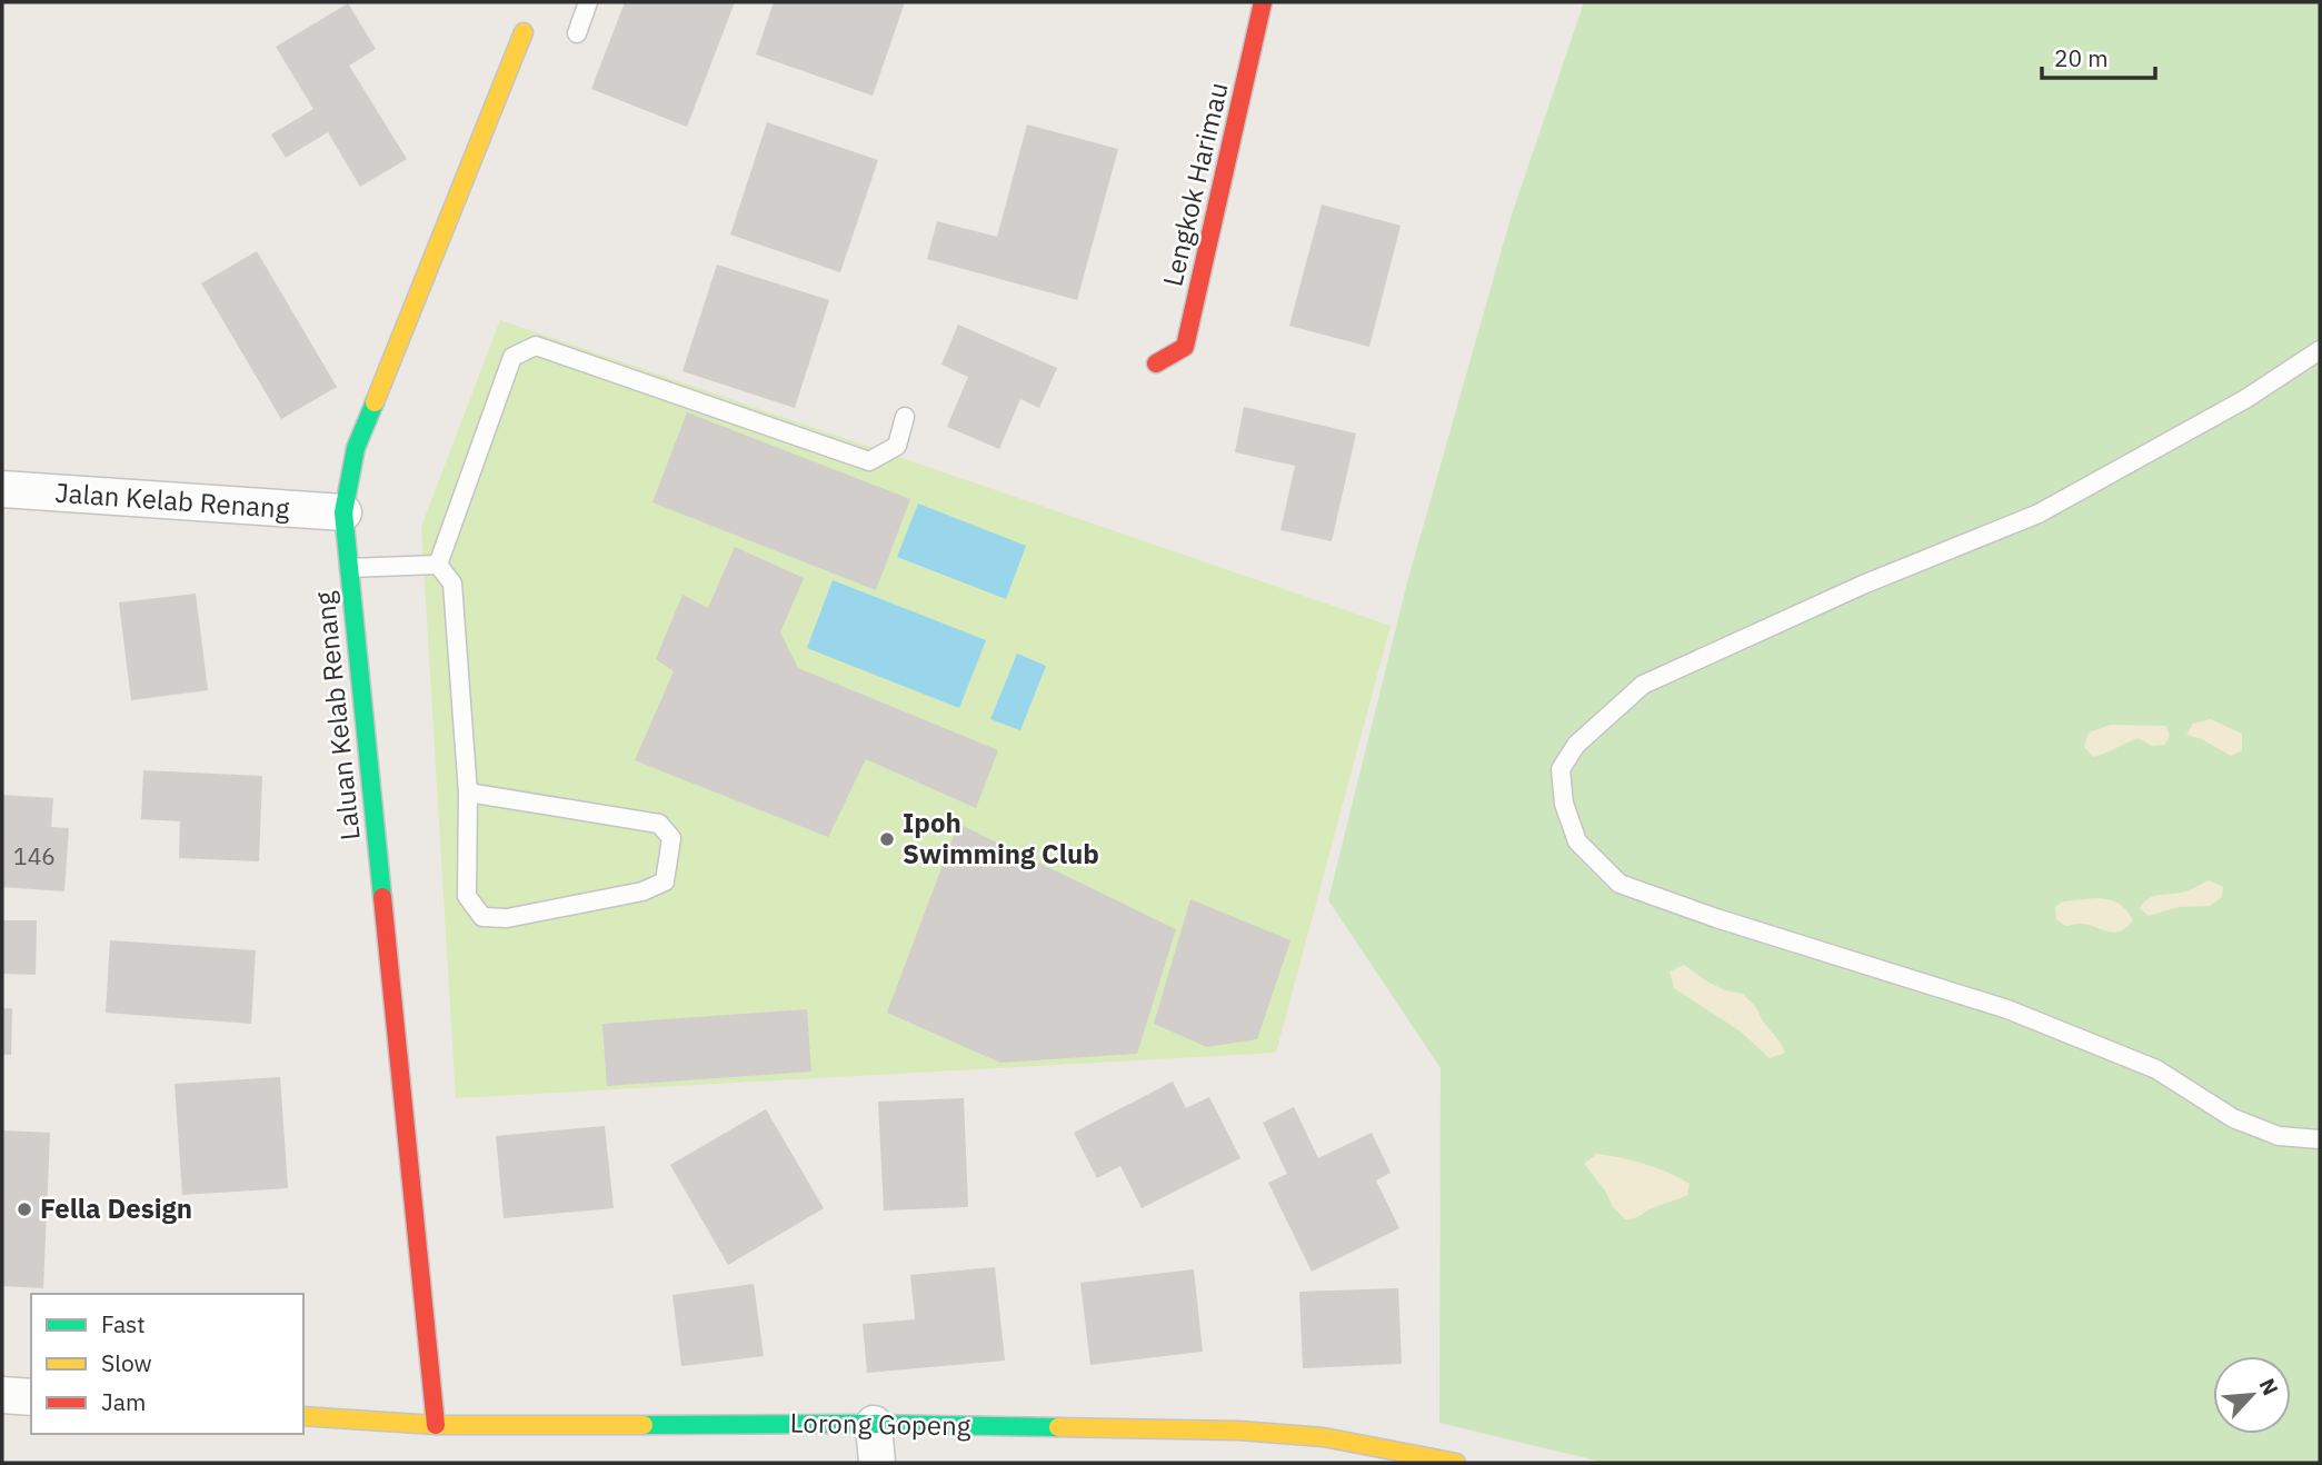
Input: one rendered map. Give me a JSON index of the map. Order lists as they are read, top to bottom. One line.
{"streets":{"street":["Lengkok Harimau","Jalan Kelab Renang","Laluan Kelab Renang","Lorong Gopeng"]},"crossings":[["Jalan Kelab Renang","Laluan Kelab Renang"],["Laluan Kelab Renang","Lorong Gopeng"]],"places":["Ipoh Swimming Club","Fella Design"],"house_numbers":["146"],"legend":["Fast","Slow","Jam"],"scale_bar":"20 m","north":"top right"}
